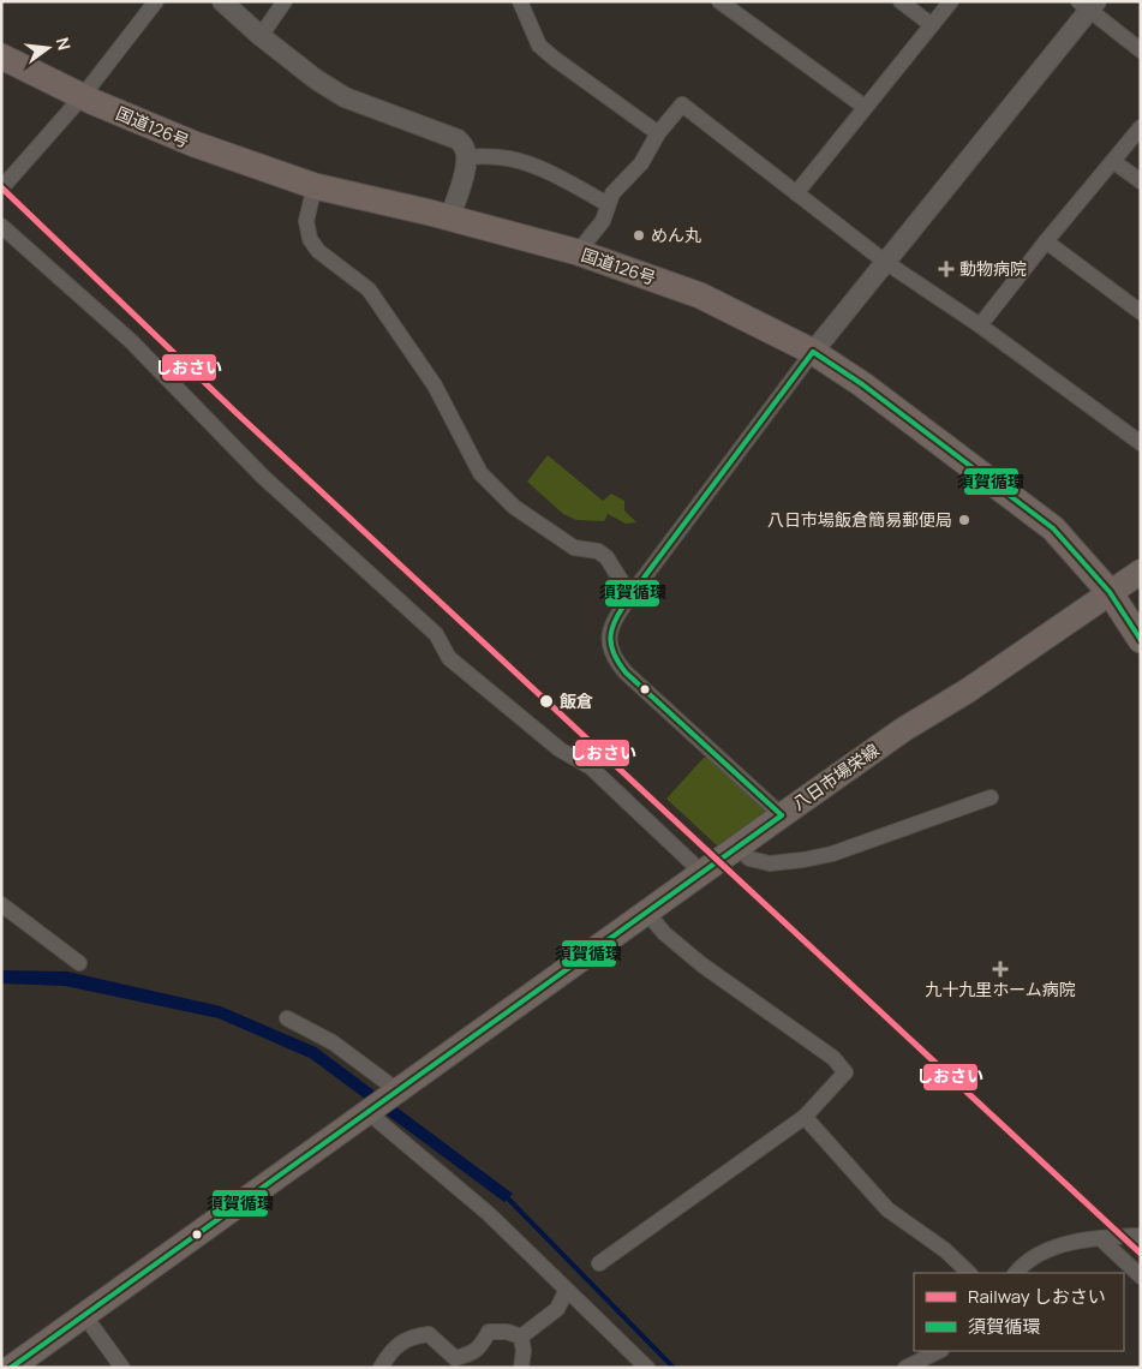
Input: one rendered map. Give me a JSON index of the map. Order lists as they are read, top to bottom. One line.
{"streets":{"highway":["国道126号"],"main road":["八日市場栄線"]},"crossings":[["国道126号","八日市場栄線"]],"places":{"other":["めん丸","八日市場飯倉簡易郵便局","飯倉"],"health":["動物病院","九十九里ホーム病院"]},"lines":["rail line しおさい","transit line 須賀循環"],"legend":["Railway しおさい","須賀循環"],"north":"right"}
